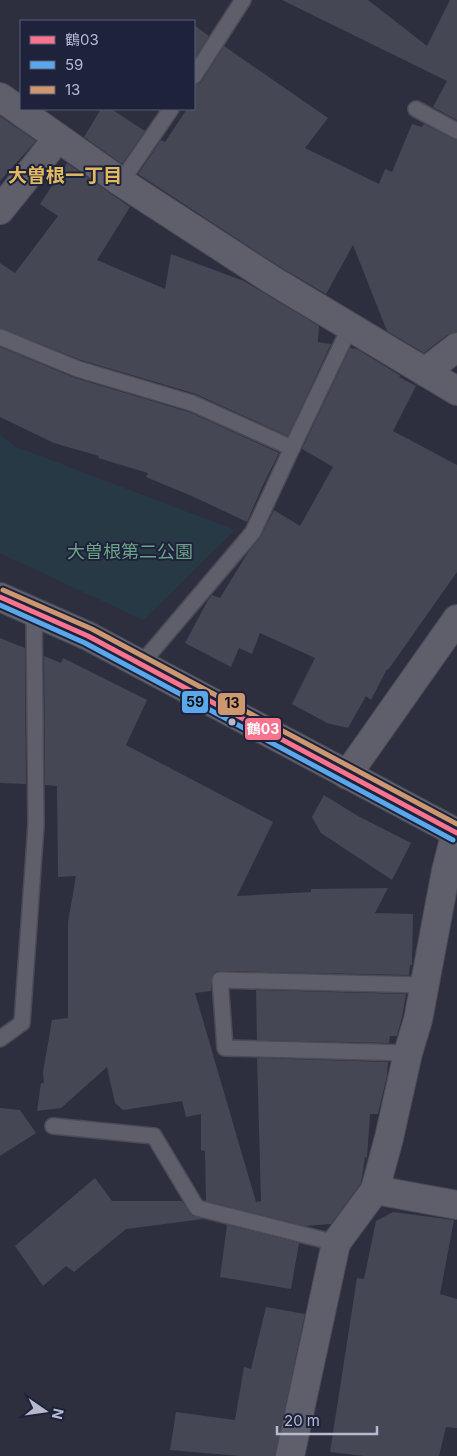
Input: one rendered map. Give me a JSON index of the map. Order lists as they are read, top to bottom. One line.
{"districts":["大曽根一丁目"],"parks":["大曽根第二公園"],"lines":["transit line 13","transit line 鶴03","transit line 59"],"legend":["鶴03","59","13"],"scale_bar":"20 m","north":"right"}
